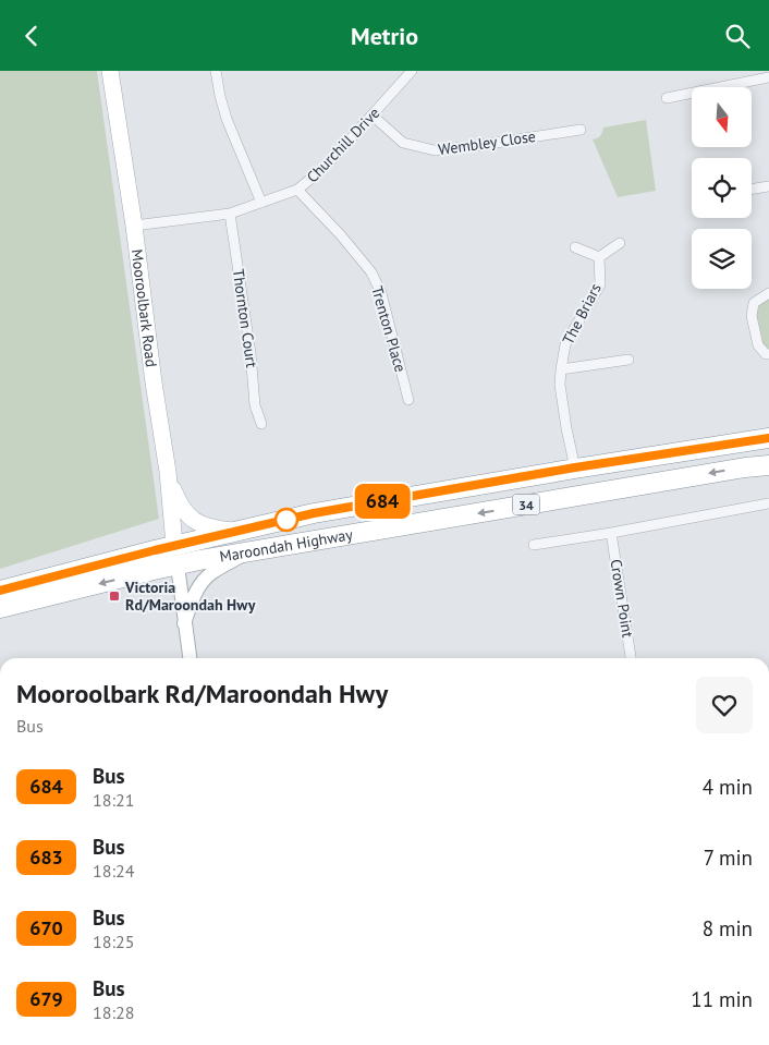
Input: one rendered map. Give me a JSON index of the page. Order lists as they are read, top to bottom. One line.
{"streets":{"highway":["34","Maroondah Highway"],"main road":["Mooroolbark Road"],"street":["Wembley Close","Churchill Drive","The Briars","Thornton Court","Trenton Place","Crown Point"]},"crossings":[["Wembley Close","Churchill Drive"],["Churchill Drive","Mooroolbark Road"],["Churchill Drive","Thornton Court"],["Churchill Drive","Trenton Place"],["Mooroolbark Road","Maroondah Highway"],["The Briars","Maroondah Highway"]],"places":{"transit":["Victoria Rd/Maroondah Hwy"]},"lines":["bus line 684"],"north":"bottom","page":{"header":"Metrio","on_map":"684","heading":["Mooroolbark Rd/Maroondah Hwy","Bus"],"list":[{"mark":"684","name":"Bus","note":"18:21","value":"4 min"},{"mark":"683","name":"Bus","note":"18:24","value":"7 min"},{"mark":"670","name":"Bus","note":"18:25","value":"8 min"},{"mark":"679","name":"Bus","note":"18:28","value":"11 min"}]}}
